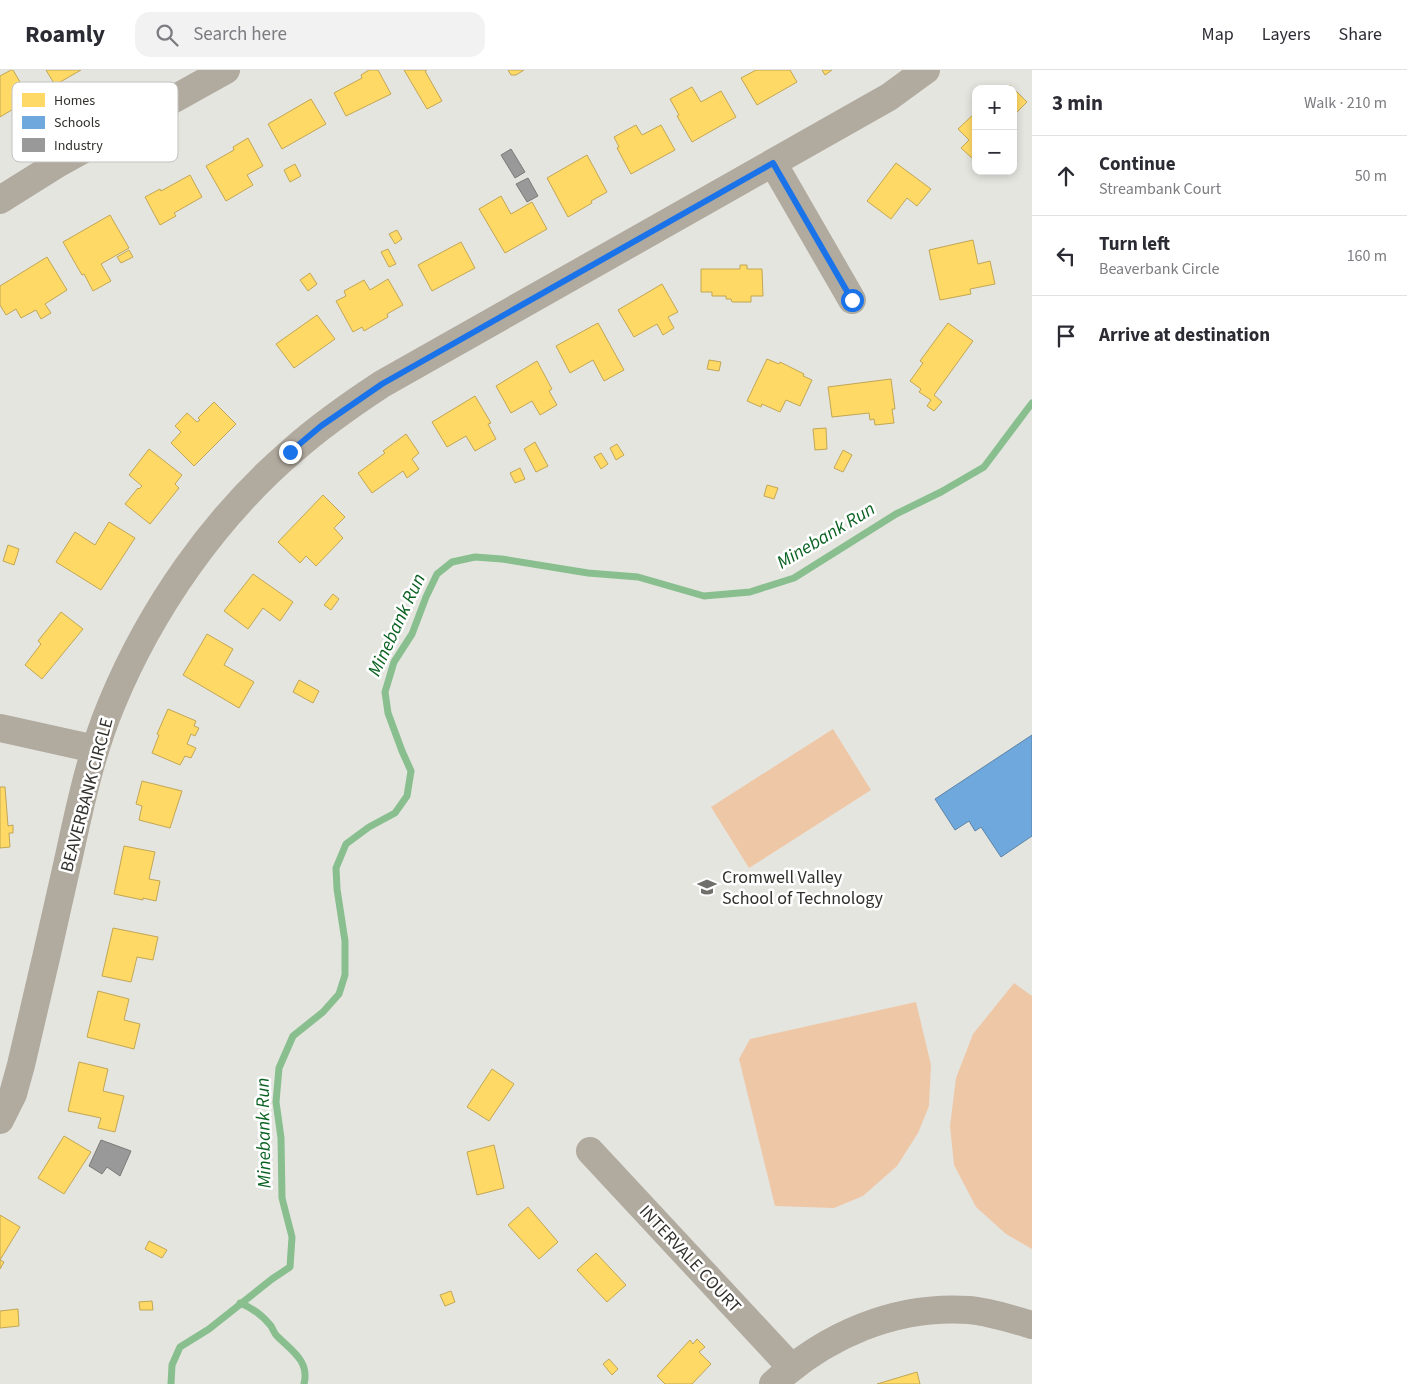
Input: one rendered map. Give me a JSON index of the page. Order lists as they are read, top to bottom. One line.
{"streets":{"street":["BEAVERBANK CIRCLE","INTERVALE COURT"]},"water":["Minebank Run"],"places":{"school or university":["Cromwell Valley School of Technology"]},"legend":["Homes","Schools","Industry"],"page":{"header":"Roamly","search":"Search here","nav":["Map","Layers","Share"],"heading":["3 min","Walk · 210 m"],"map_buttons":["+","−"],"list":[["Continue","Streambank Court","50 m"],["Turn left","Beaverbank Circle","160 m"],"Arrive at destination"]}}
